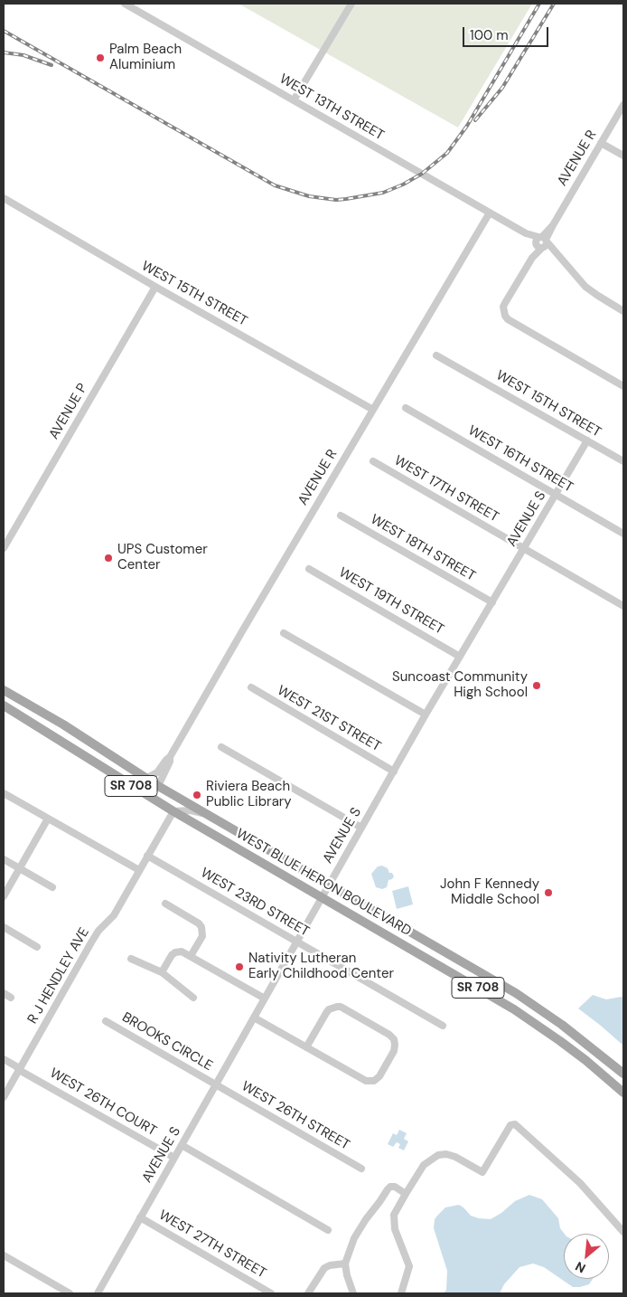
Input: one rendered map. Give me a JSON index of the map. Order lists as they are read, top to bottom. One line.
{"streets":{"main road":["SR 708","WEST BLUE HERON BOULEVARD"],"street":["WEST 13TH STREET","AVENUE R","WEST 15TH STREET","AVENUE P","WEST 16TH STREET","WEST 17TH STREET","AVENUE S","WEST 18TH STREET","WEST 19TH STREET","WEST 21ST STREET","WEST 23RD STREET","R J HENDLEY AVE","BROOKS CIRCLE","WEST 26TH COURT","WEST 26TH STREET","WEST 27TH STREET"]},"crossings":[["WEST 13TH STREET","AVENUE R"],["AVENUE R","WEST 15TH STREET"],["AVENUE R","WEST BLUE HERON BOULEVARD"],["WEST 15TH STREET","AVENUE P"],["WEST 15TH STREET","AVENUE S"],["WEST 16TH STREET","AVENUE S"],["WEST 17TH STREET","AVENUE S"],["AVENUE S","WEST 18TH STREET"],["AVENUE S","WEST 19TH STREET"],["AVENUE S","WEST 21ST STREET"],["AVENUE S","WEST BLUE HERON BOULEVARD"],["AVENUE S","WEST 23RD STREET"],["AVENUE S","BROOKS CIRCLE"],["AVENUE S","WEST 26TH COURT"],["AVENUE S","WEST 26TH STREET"],["AVENUE S","WEST 27TH STREET"],["R J HENDLEY AVE","WEST 26TH COURT"],["BROOKS CIRCLE","WEST 26TH STREET"]],"places":["Palm Beach Aluminium","UPS Customer Center","Suncoast Community High School","Riviera Beach Public Library","John F Kennedy Middle School","Nativity Lutheran Early Childhood Center"],"scale_bar":"100 m","north":"bottom left"}
